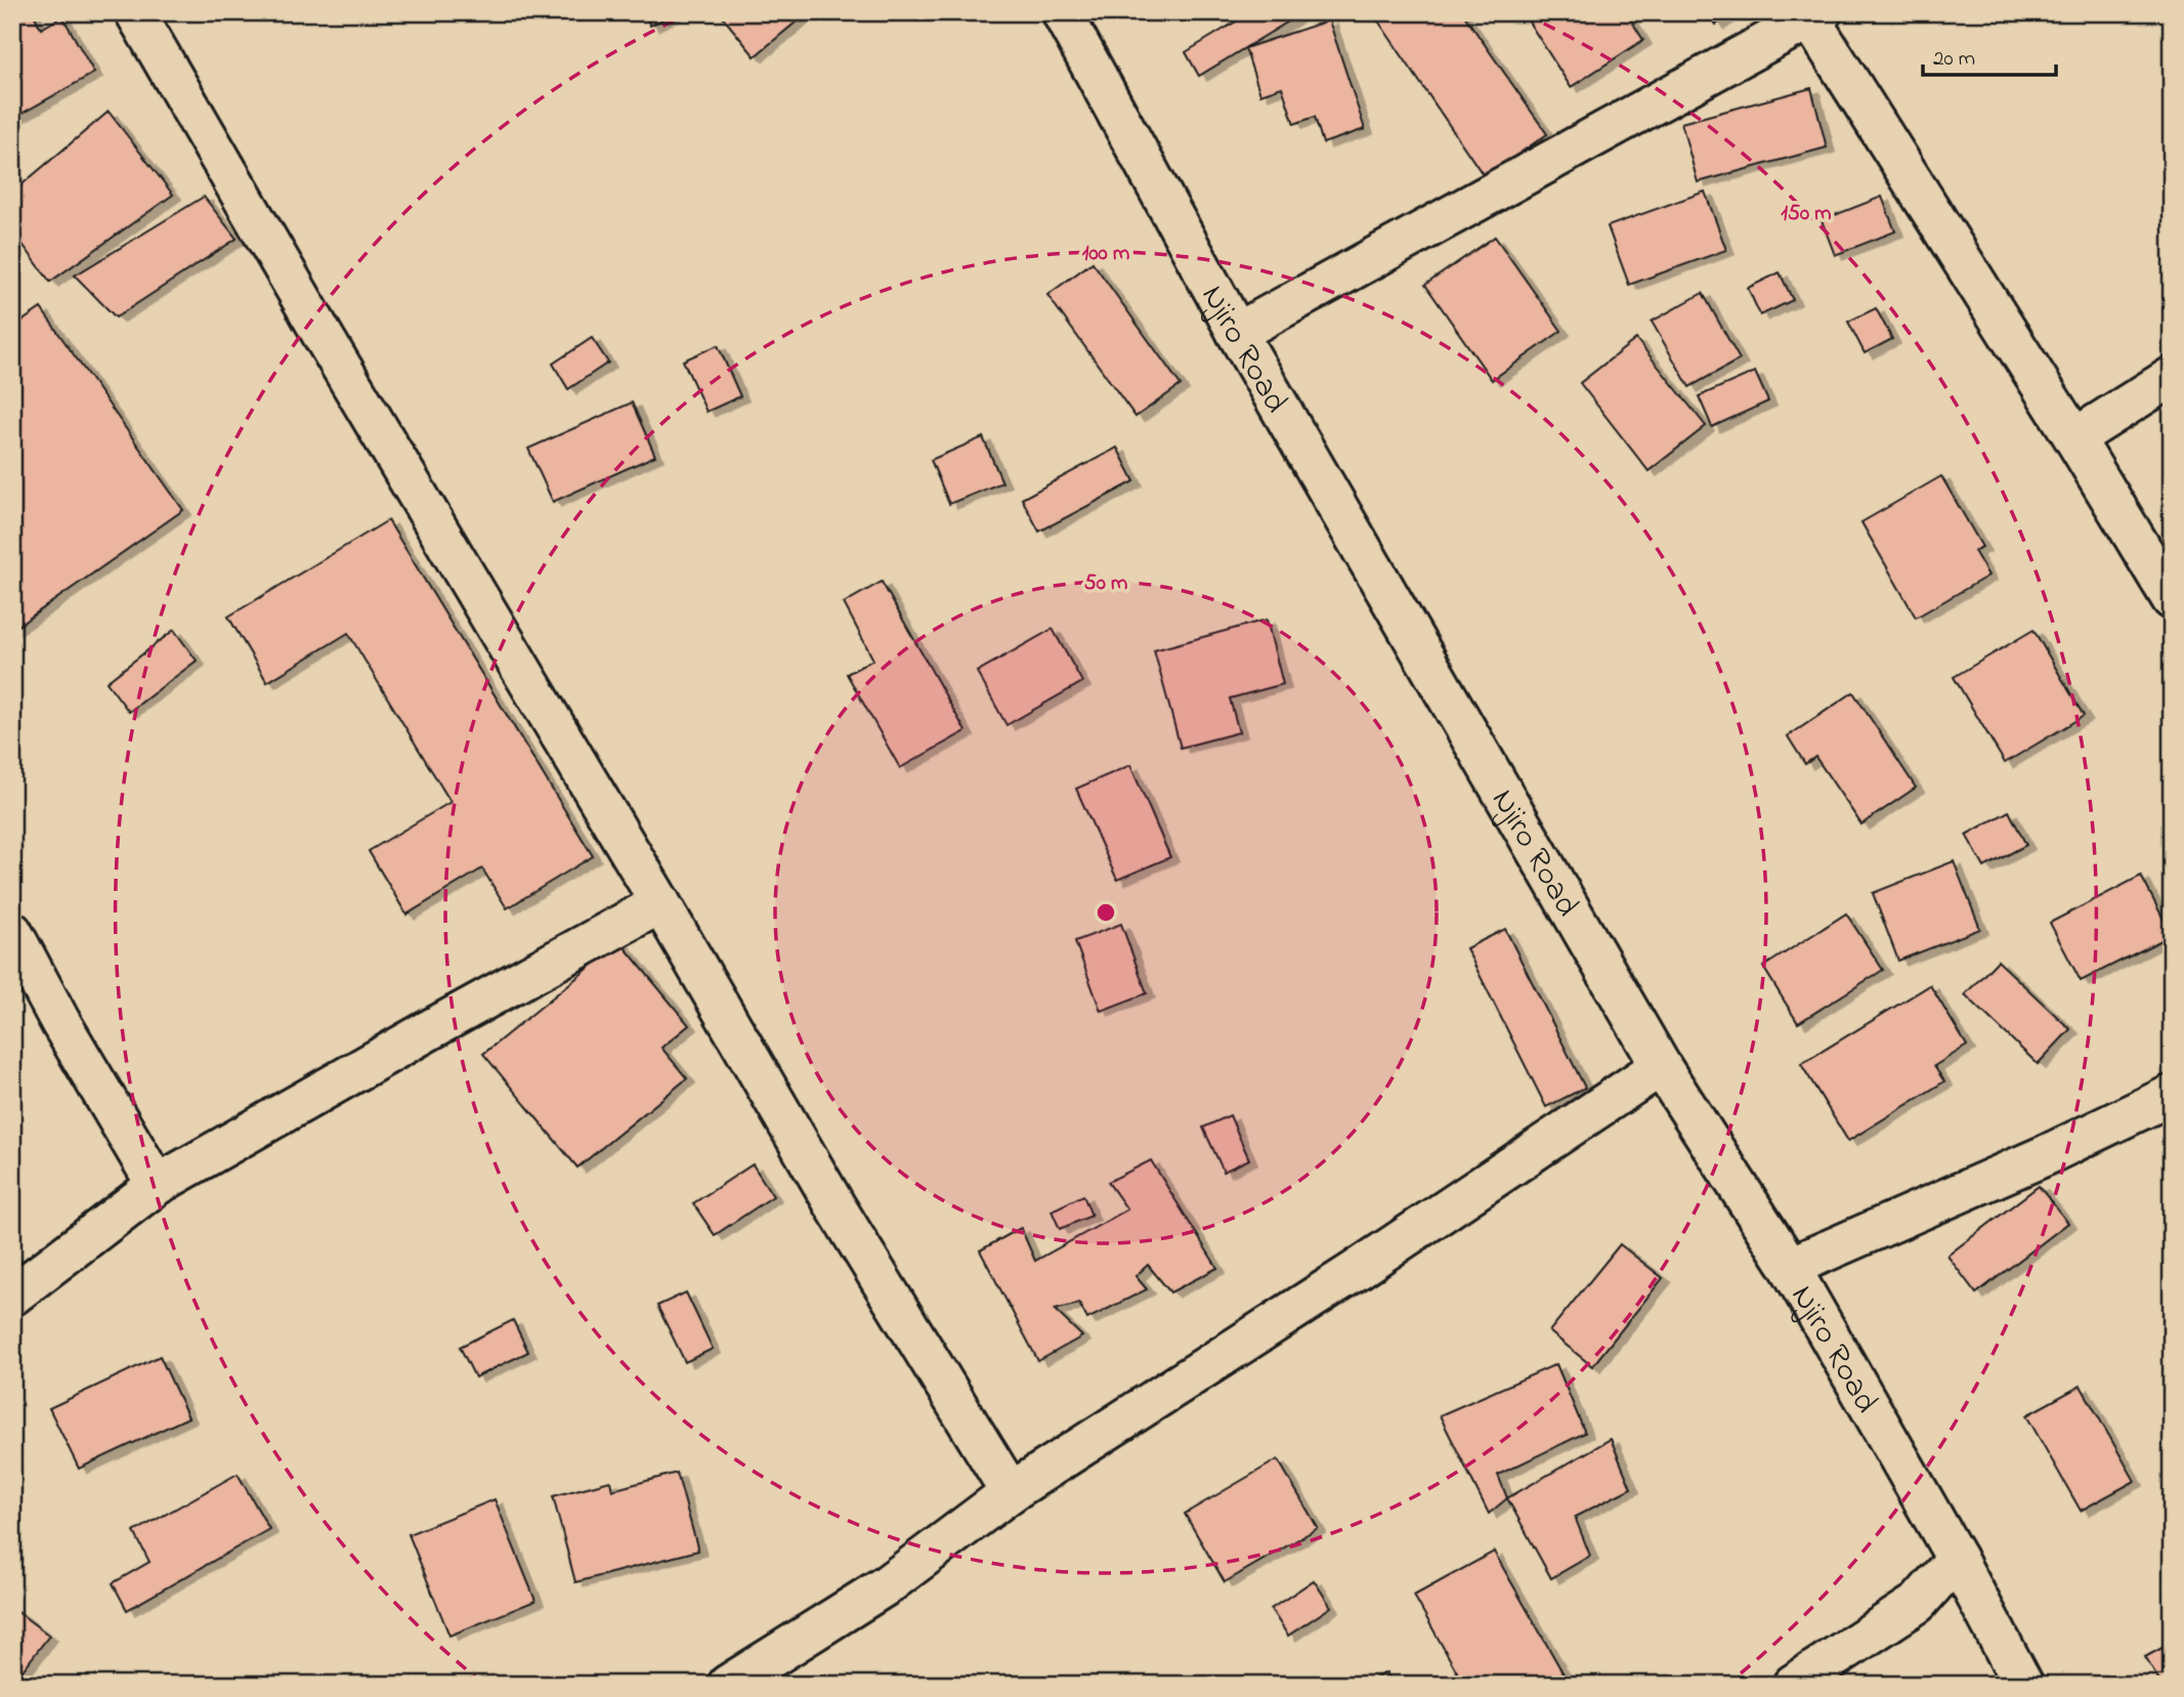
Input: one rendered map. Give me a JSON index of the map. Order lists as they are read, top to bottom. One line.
{"streets":{"street":["Njiro Road"]},"scale_bar":"20 m","rings":["150 m","100 m","50 m"]}
